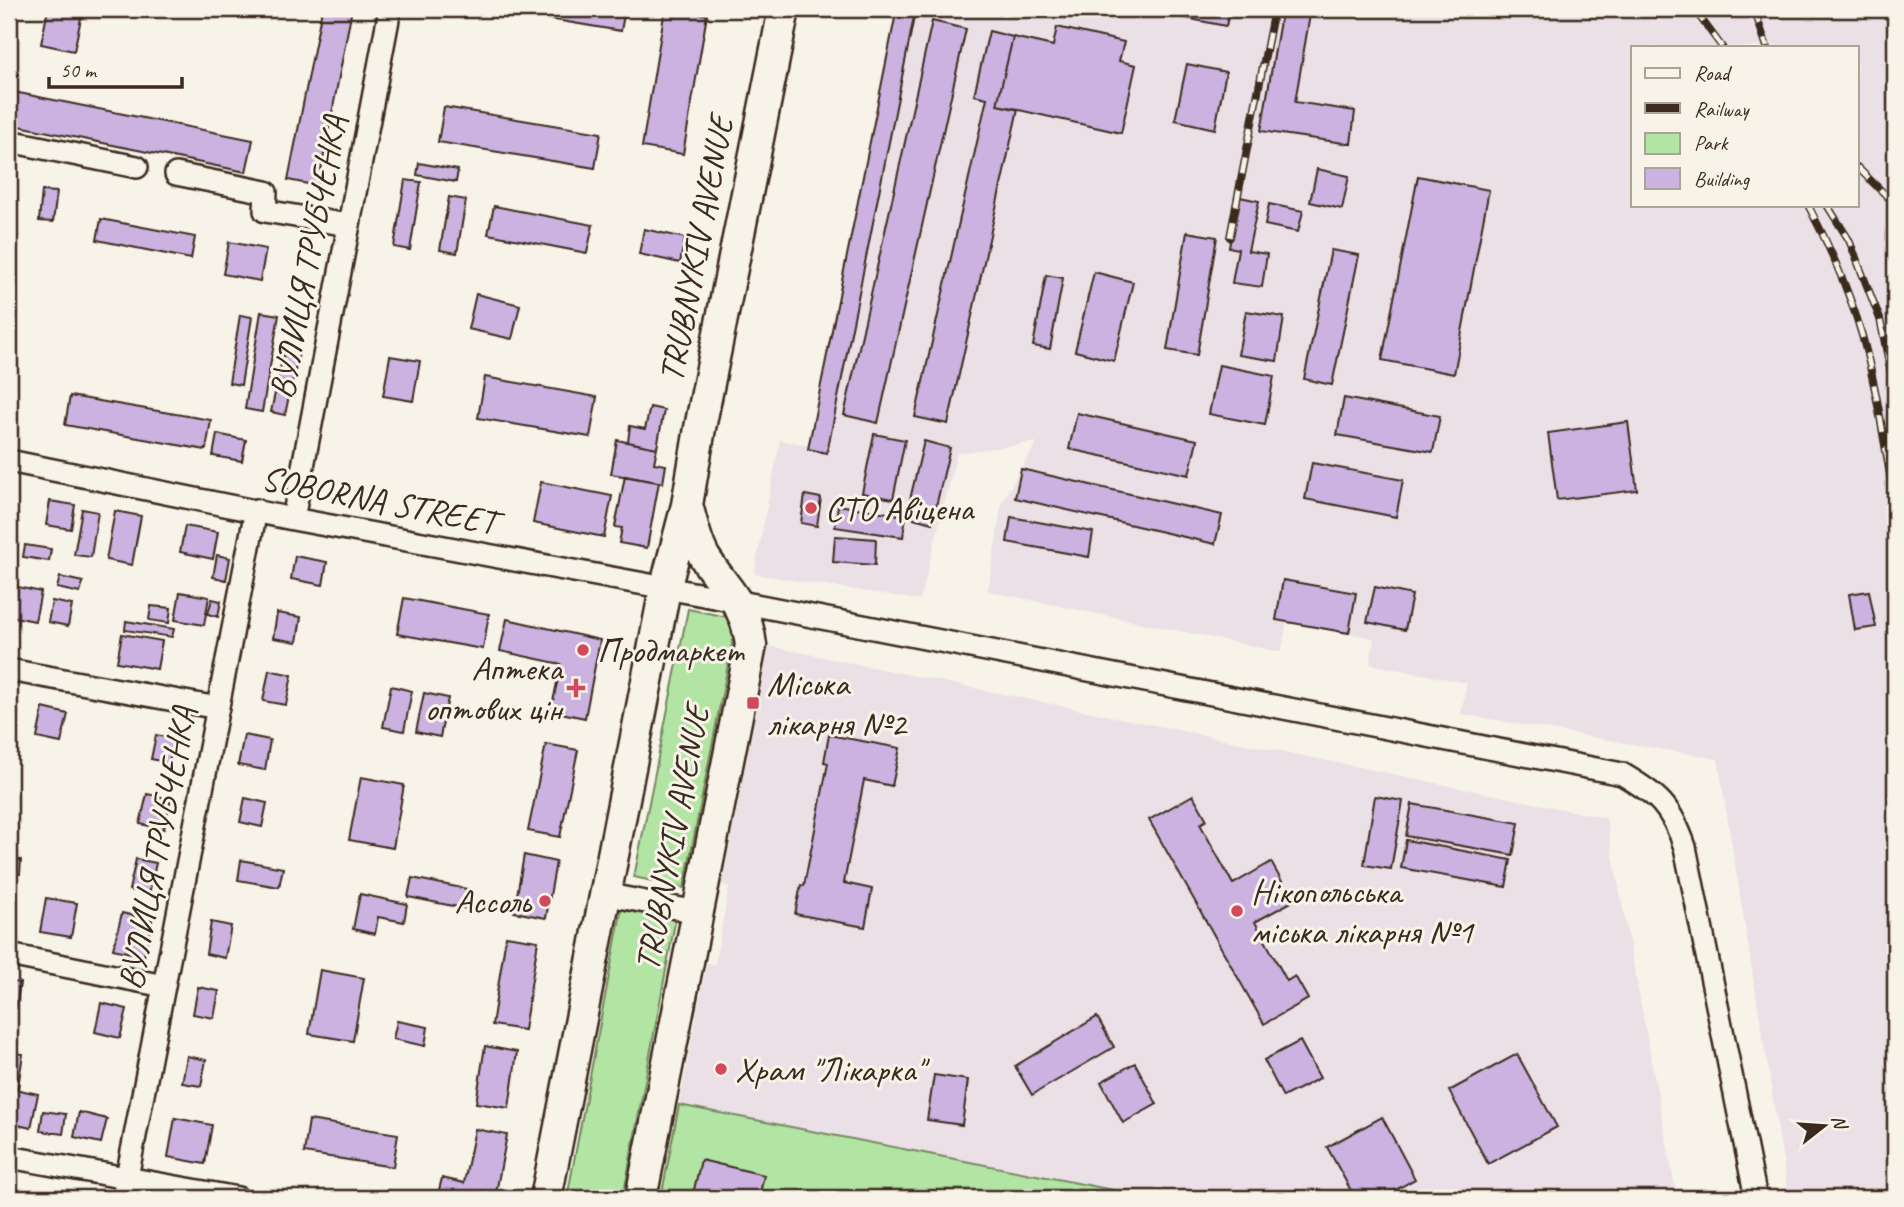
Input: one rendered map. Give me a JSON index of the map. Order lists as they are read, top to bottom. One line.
{"streets":{"main road":["TRUBNYKIV AVENUE"],"street":["ВУЛИЦЯ ТРУБЧЕНКА","SOBORNA STREET"]},"crossings":[["TRUBNYKIV AVENUE","SOBORNA STREET"],["ВУЛИЦЯ ТРУБЧЕНКА","SOBORNA STREET"]],"places":{"other":["СТО Авіцена","Продмаркет","Ассоль","Нікопольська міська лікарня №1","Храм \"Лікарка\""],"health":["Аптека оптових цін"],"transit":["Міська лікарня №2"]},"legend":["Road","Railway","Park","Building"],"scale_bar":"50 m","north":"right"}
